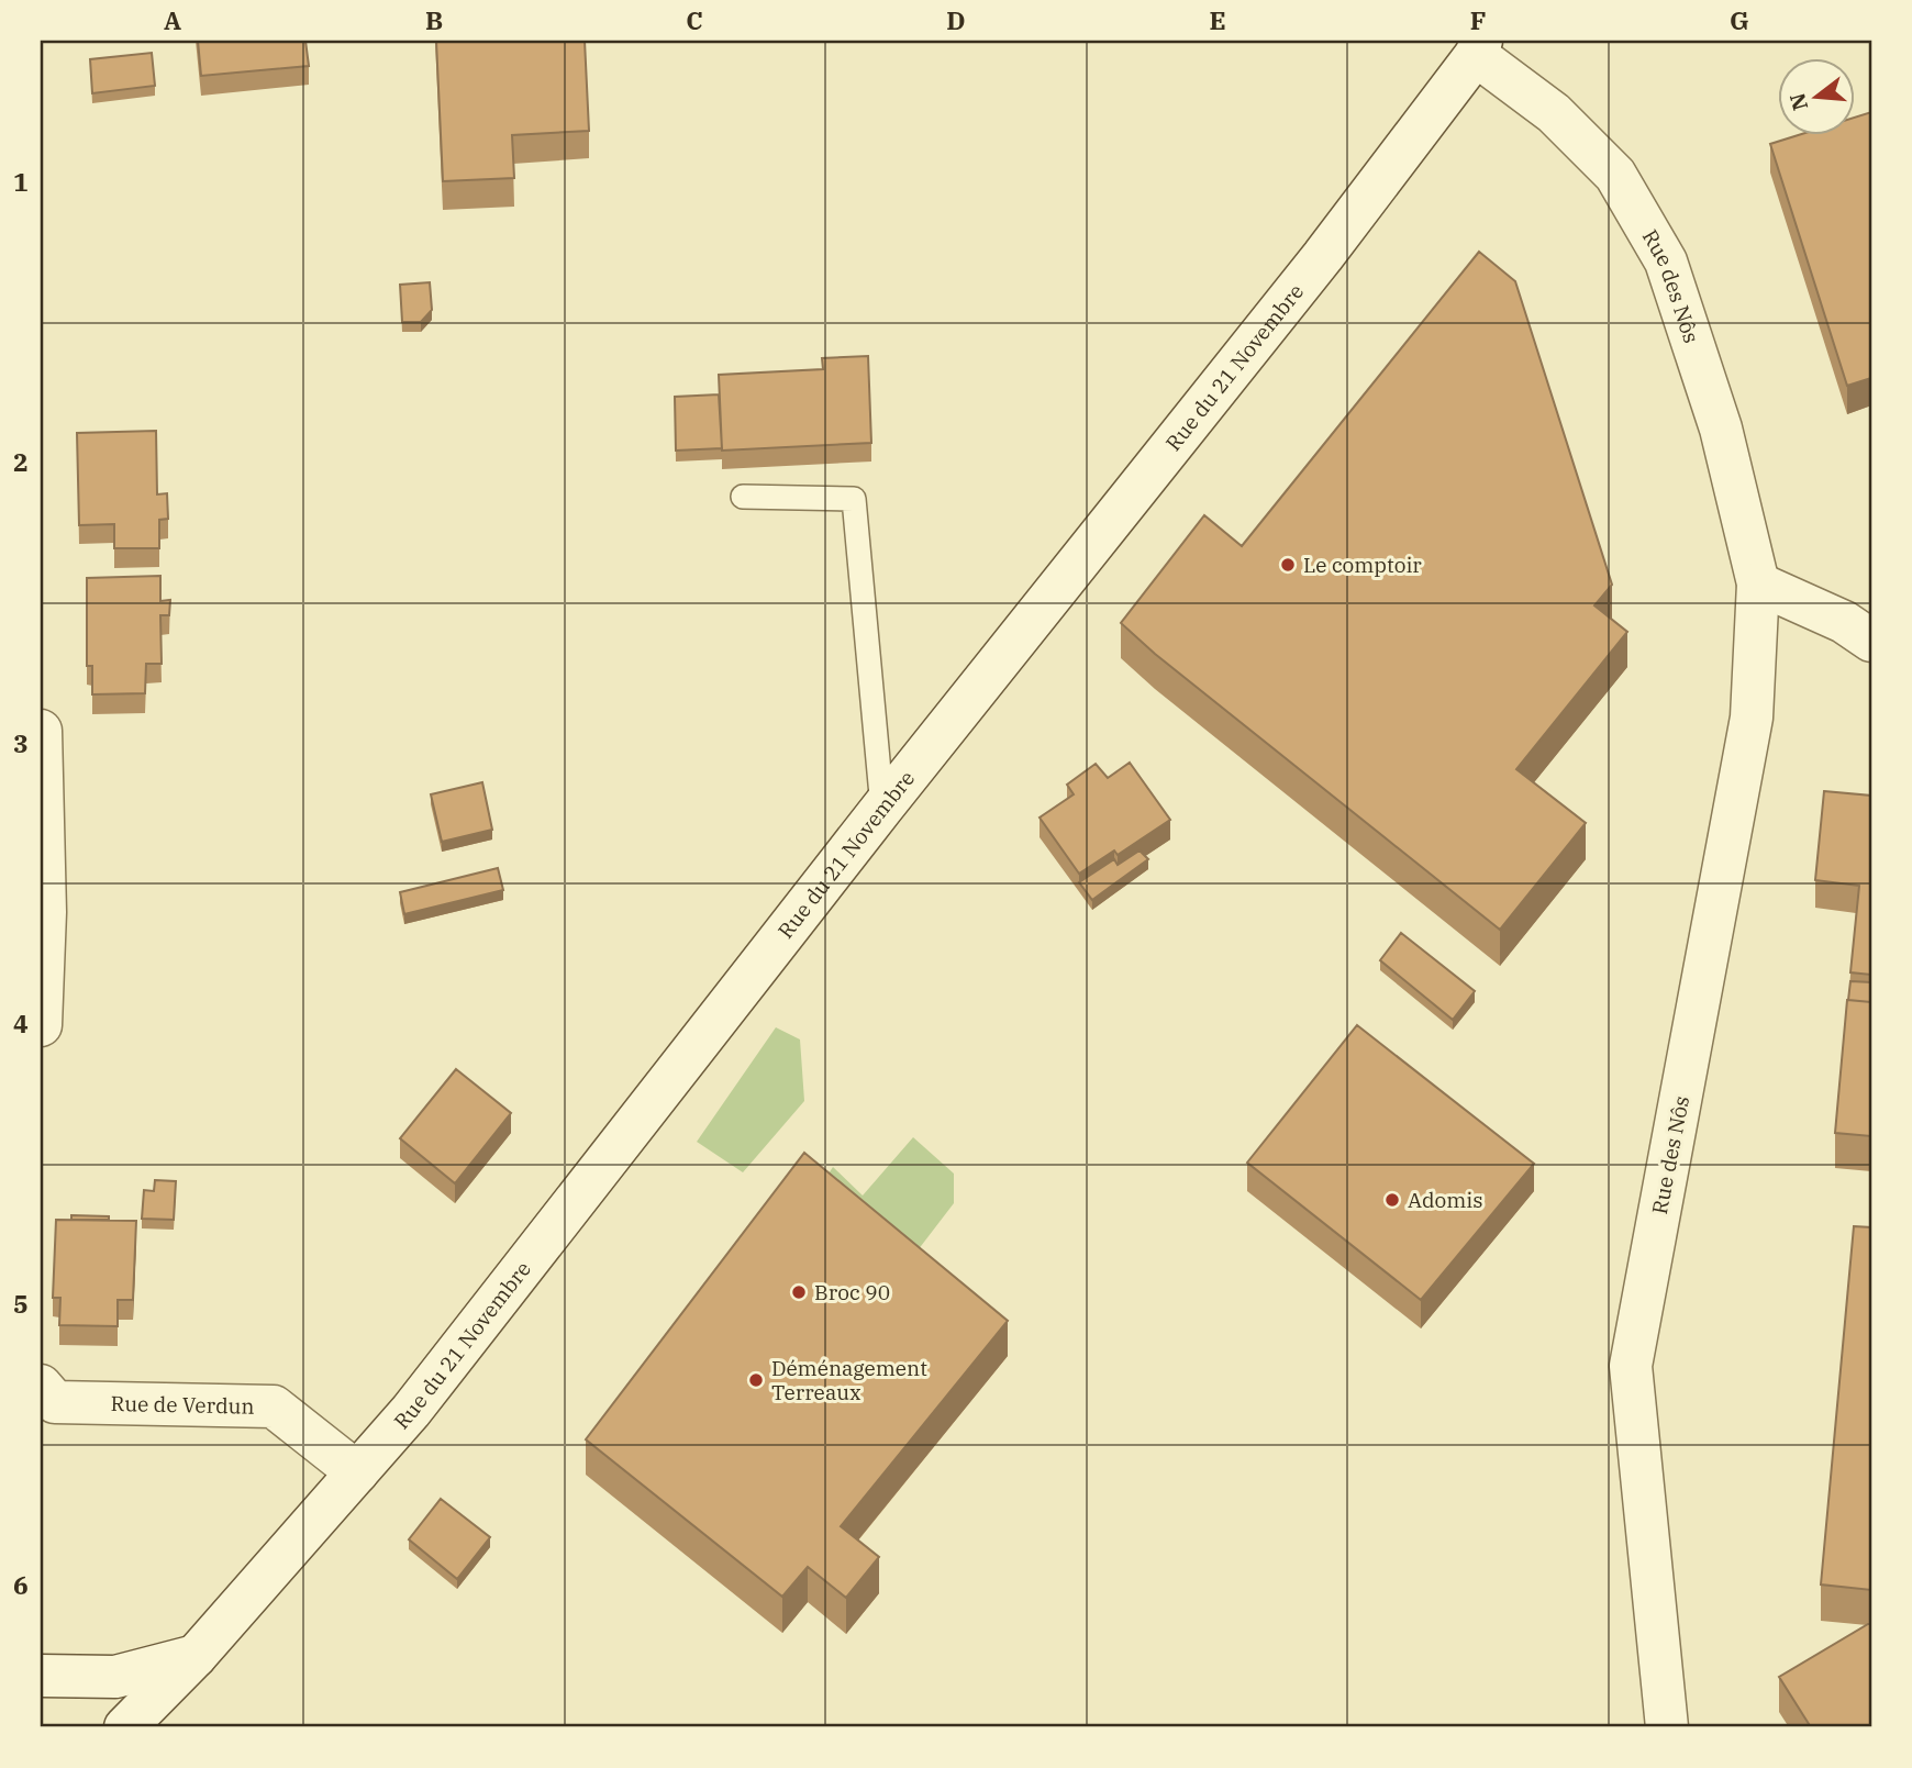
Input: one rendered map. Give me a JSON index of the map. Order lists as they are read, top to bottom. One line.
{"streets":{"street":["Rue des Nôs","Rue du 21 Novembre","Rue de Verdun"]},"crossings":[["Rue des Nôs","Rue du 21 Novembre"],["Rue du 21 Novembre","Rue de Verdun"]],"places":["Le comptoir","Adomis","Broc 90","Déménagement Terreaux"],"north":"left","grid":{"columns":["A","B","C","D","E","F","G"],"rows":["1","2","3","4","5","6"]}}
